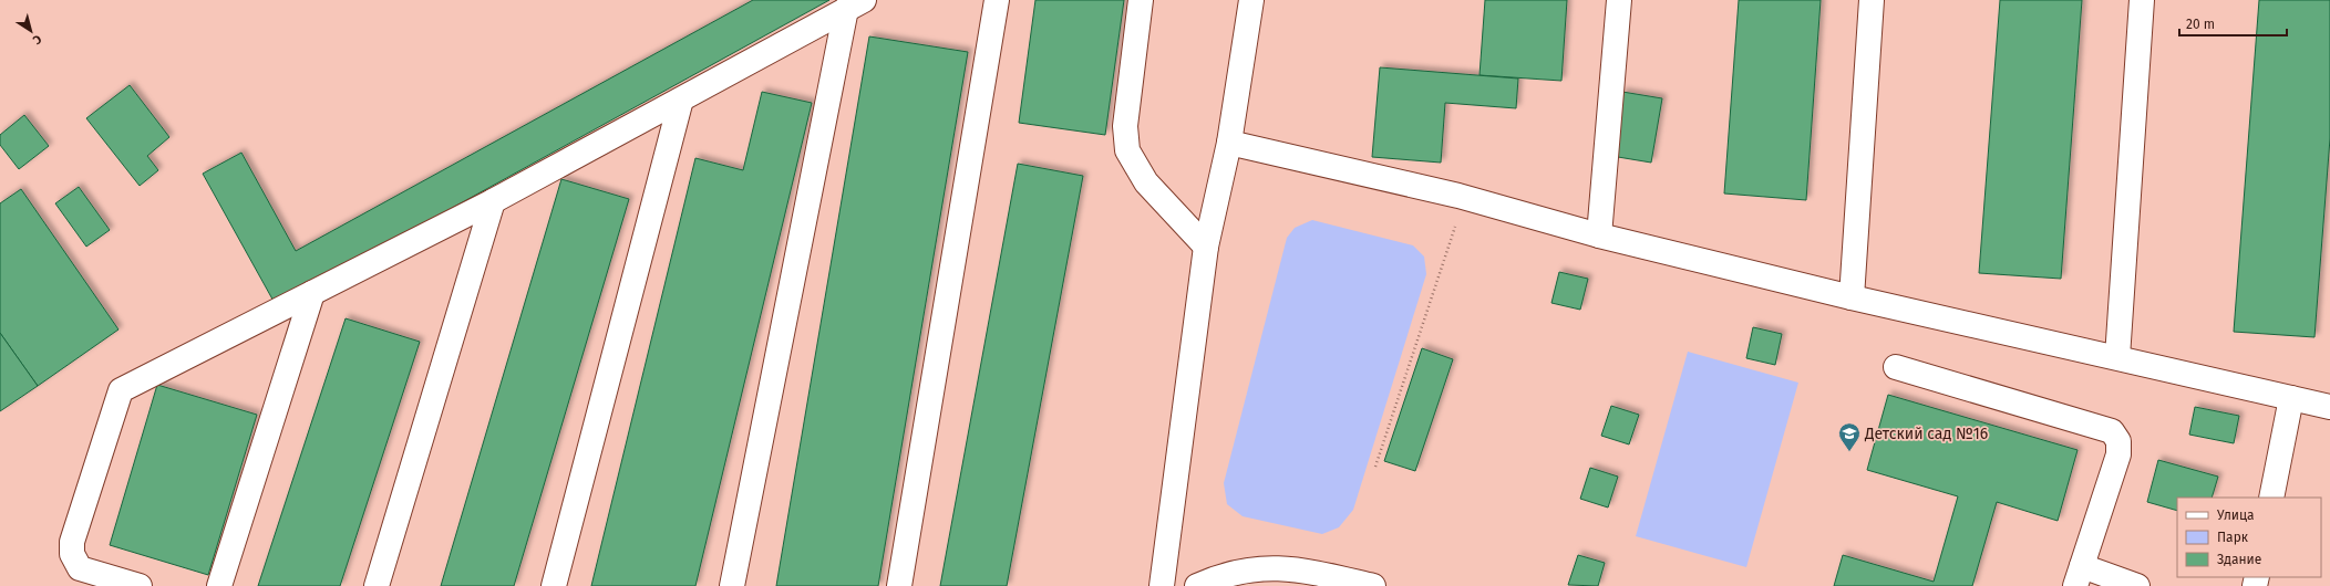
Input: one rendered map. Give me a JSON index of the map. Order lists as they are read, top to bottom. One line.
{"places":{"school or university":["Детский сад №16"]},"legend":["Улица","Парк","Здание"],"scale_bar":"20 m","north":"bottom right"}
